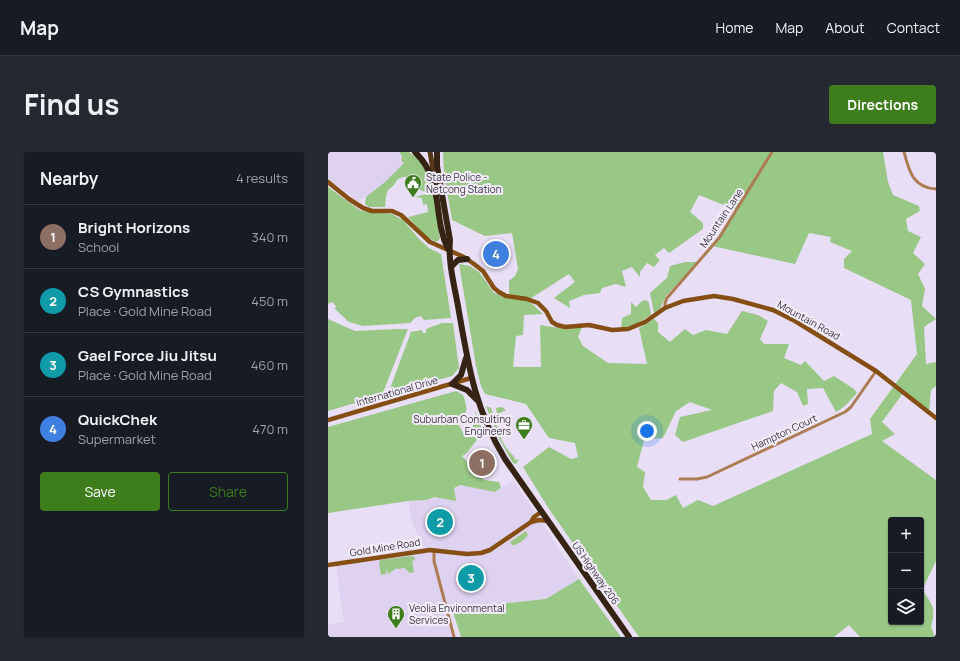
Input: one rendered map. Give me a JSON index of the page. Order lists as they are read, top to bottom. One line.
{"streets":{"highway":["US Highway 206"],"street":["Mountain Lane","Mountain Road","International Drive","Hampton Court","Gold Mine Road"]},"crossings":[["Mountain Lane","Mountain Road"],["Mountain Road","Hampton Court"],["Mountain Road","US Highway 206"],["International Drive","US Highway 206"],["Gold Mine Road","US Highway 206"]],"places":{"public building":["State Police - Netcong Station"],"office":["Suburban Consulting Engineers"],"building":["Veolia Environmental Services"]},"page":{"header":"Map","nav":["Home","Map","About","Contact"],"title":"Find us","buttons":["Directions",["Save","Share"]],"heading":["Nearby","4 results"],"list":[{"mark":"1","name":"Bright Horizons","note":"School","value":"340 m"},{"mark":"2","name":"CS Gymnastics","note":"Place · Gold Mine Road","value":"450 m"},{"mark":"3","name":"Gael Force Jiu Jitsu","note":"Place · Gold Mine Road","value":"460 m"},{"mark":"4","name":"QuickChek","note":"Supermarket","value":"470 m"}],"pins":["4","1","2","3"],"map_buttons":["+","−"]}}
